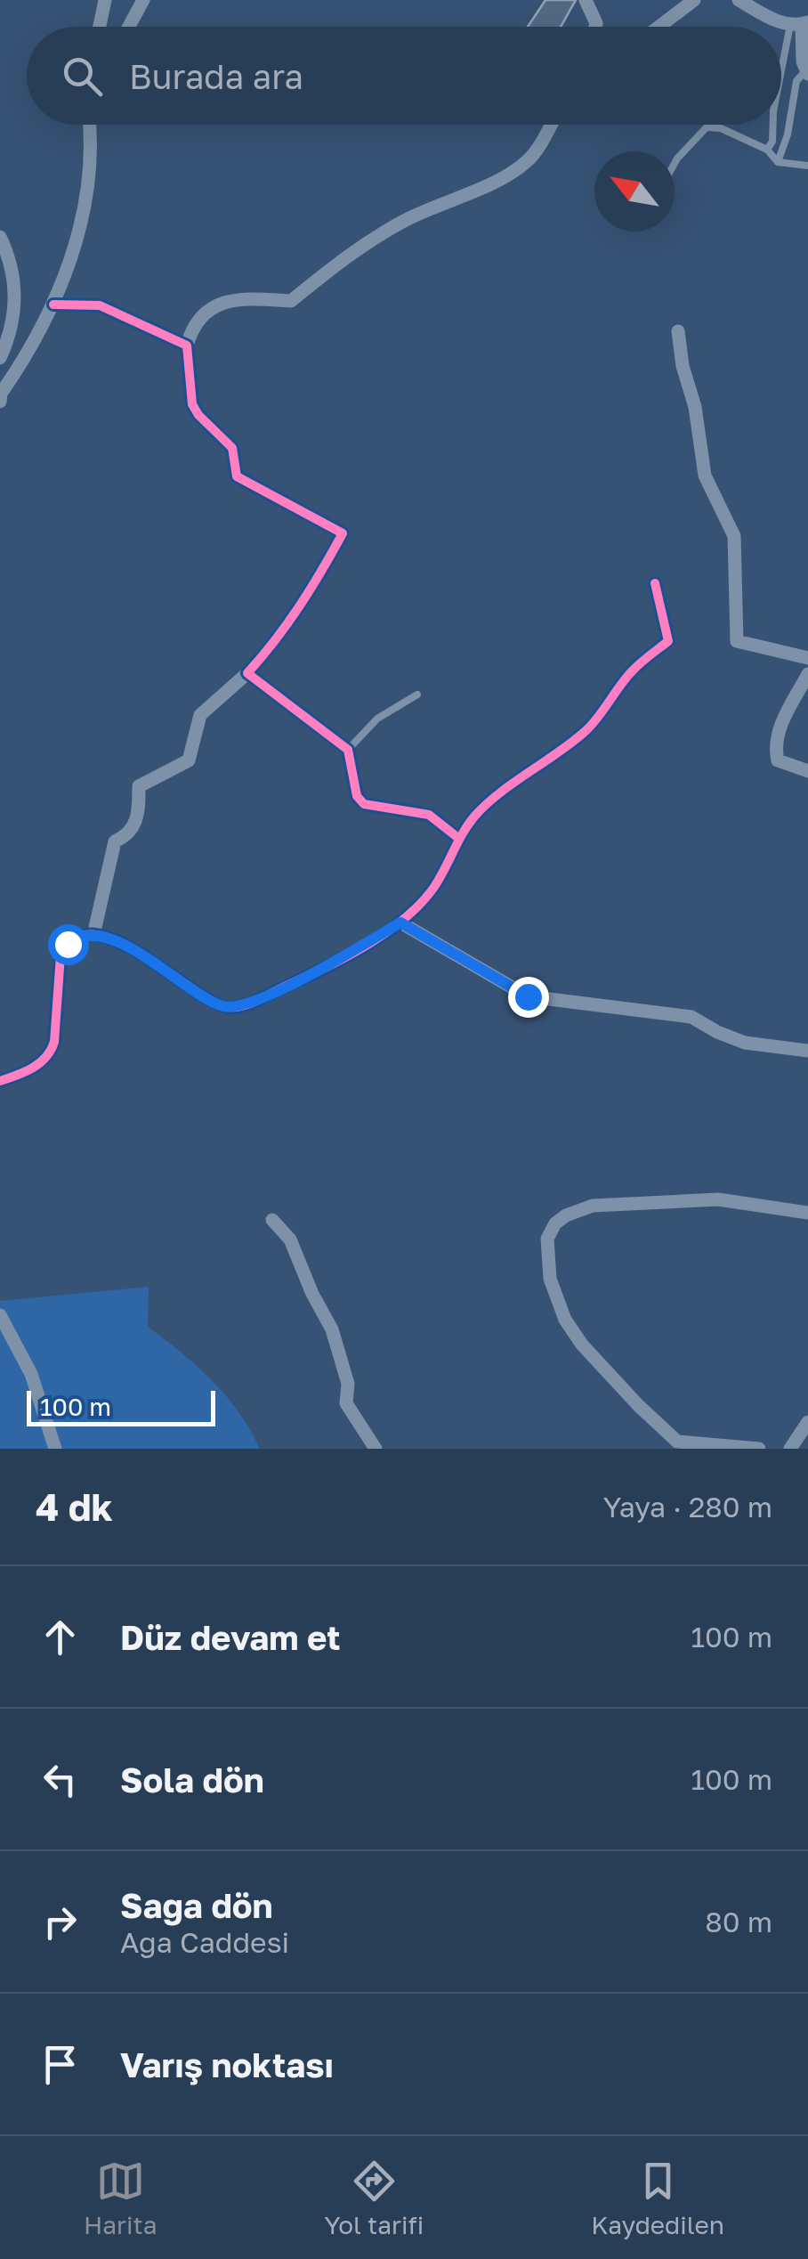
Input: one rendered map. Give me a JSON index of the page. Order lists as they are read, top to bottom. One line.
{"scale_bar":"100 m","north":"top left","page":{"search":"Burada ara","scale":"100 m","heading":["4 dk","Yaya · 280 m"],"list":[["Düz devam et","100 m"],["Sola dön","100 m"],["Sağa dön","Ağa Caddesi","80 m"],"Varış noktası"],"nav":["Harita","Yol tarifi","Kaydedilen"]}}
